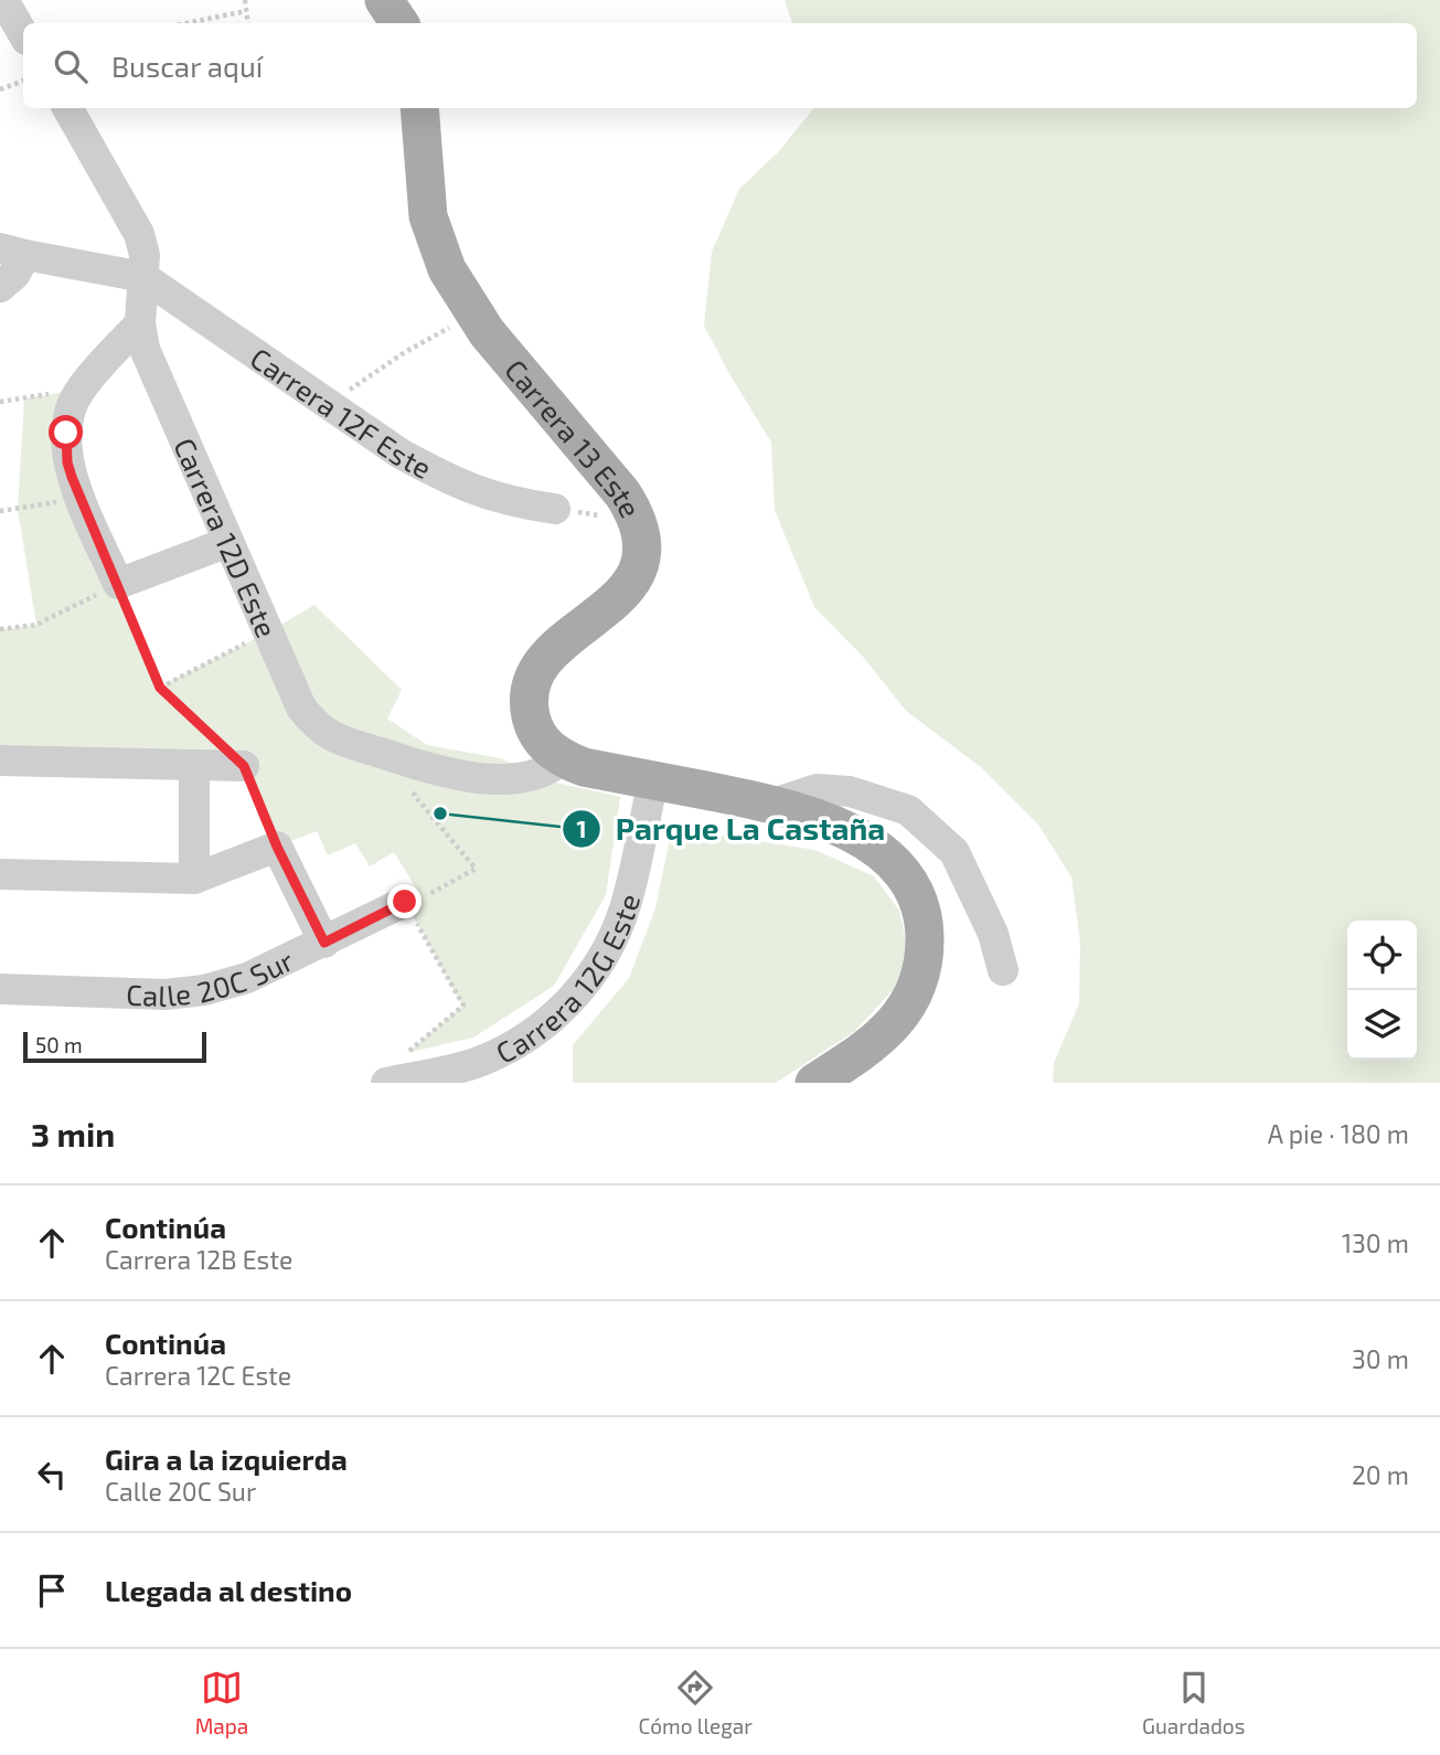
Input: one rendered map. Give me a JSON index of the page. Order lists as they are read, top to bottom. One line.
{"streets":{"main road":["Carrera 13 Este"],"street":["Carrera 12F Este","Carrera 12D Este","Carrera 12G Este","Calle 20C Sur"]},"crossings":[["Carrera 12F Este","Carrera 12D Este"],["Carrera 13 Este","Carrera 12D Este"]],"places":["Parque La Castaña"],"scale_bar":"50 m","page":{"search":"Buscar aquí","scale":"50 m","heading":["3 min","A pie · 180 m"],"list":[["Continúa","Carrera 12B Este","130 m"],["Continúa","Carrera 12C Este","30 m"],["Gira a la izquierda","Calle 20C Sur","20 m"],"Llegada al destino"],"nav":["Mapa","Cómo llegar","Guardados"]}}
